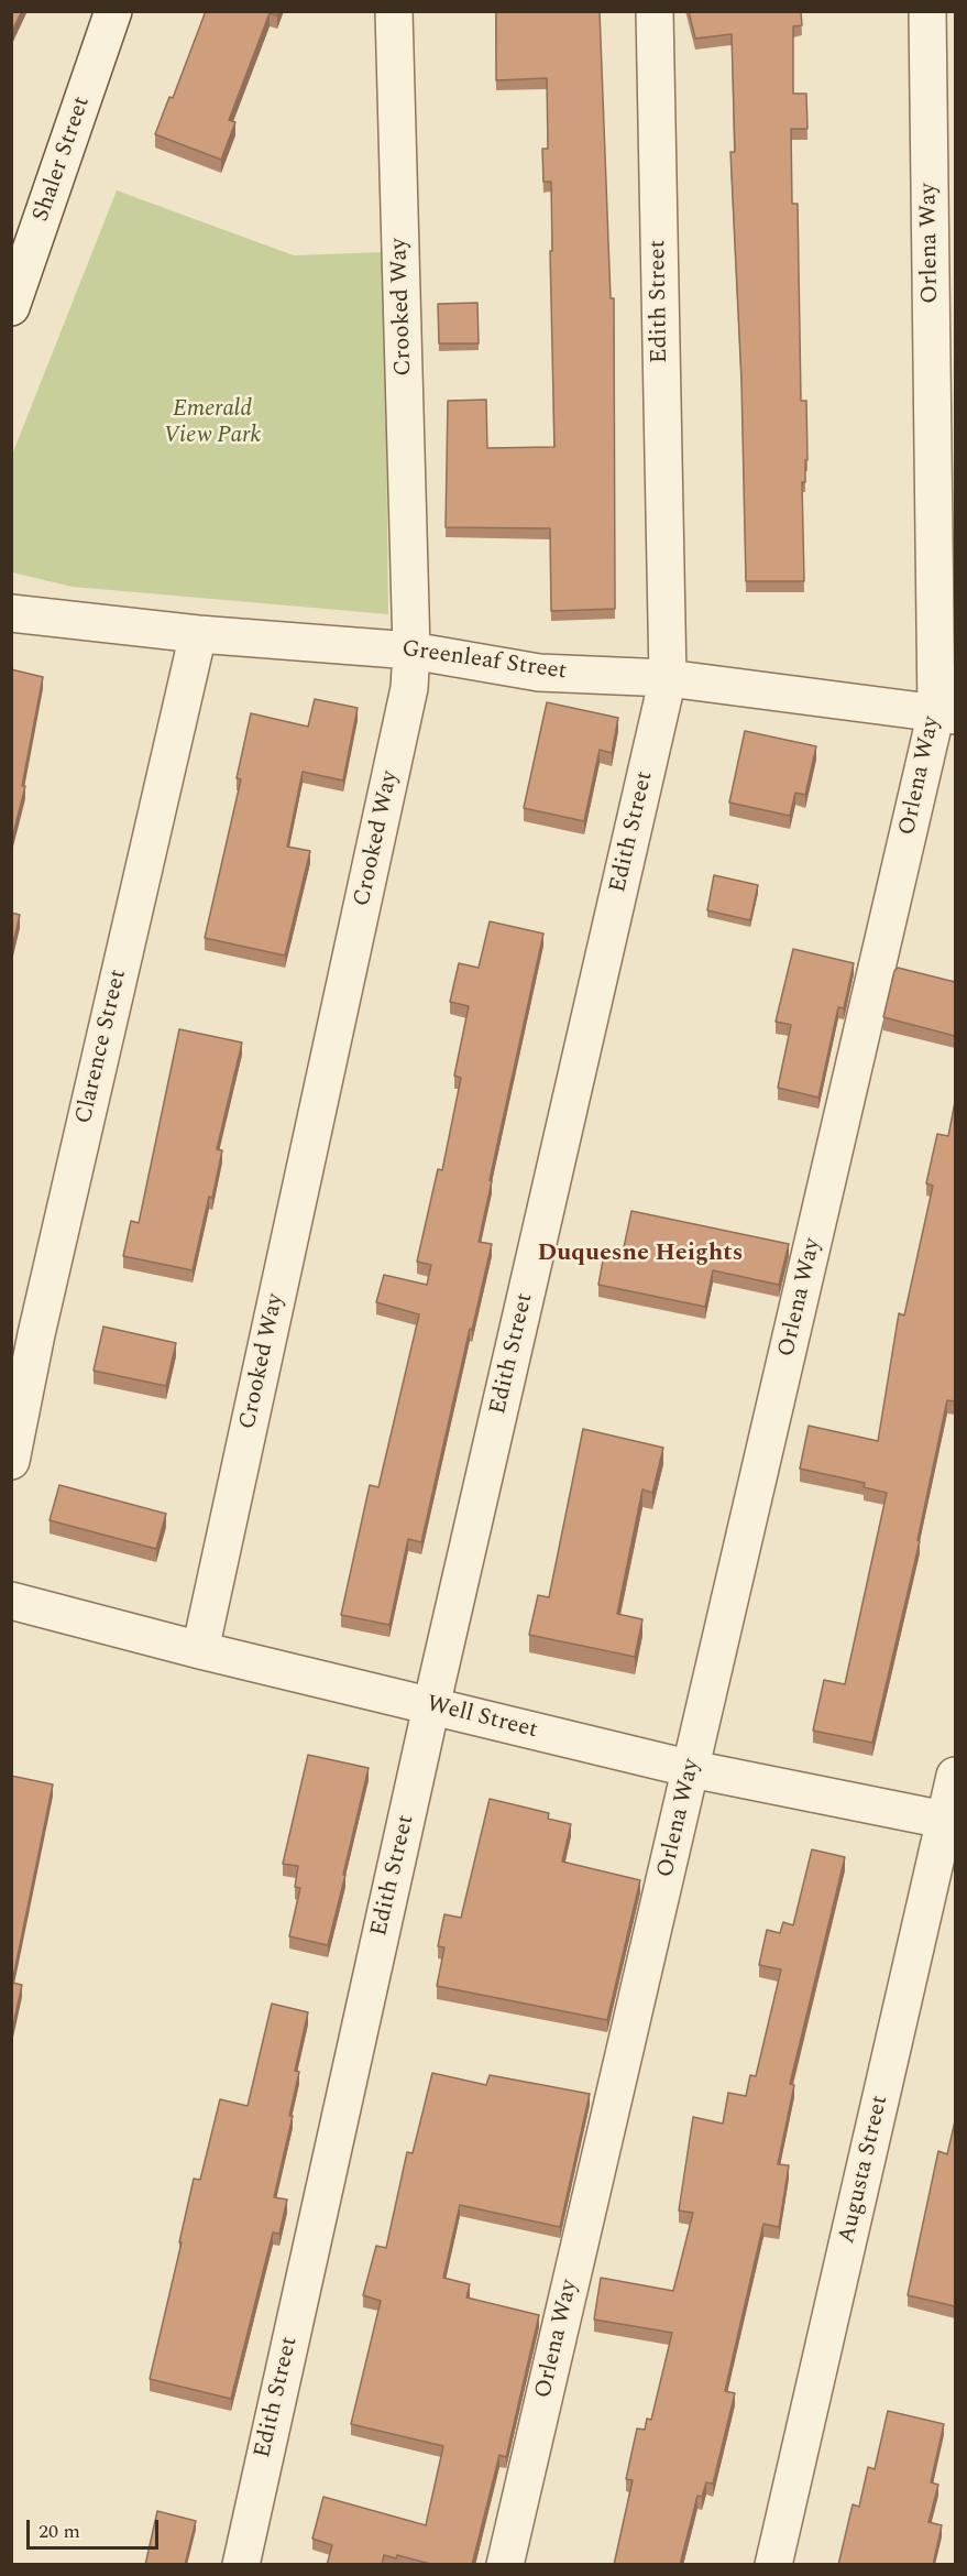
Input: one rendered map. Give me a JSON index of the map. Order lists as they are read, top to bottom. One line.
{"streets":{"street":["Shaler Street","Orlena Way","Edith Street","Crooked Way","Greenleaf Street","Clarence Street","Well Street","Augusta Street"]},"crossings":[["Orlena Way","Greenleaf Street"],["Orlena Way","Well Street"],["Edith Street","Greenleaf Street"],["Edith Street","Well Street"],["Crooked Way","Greenleaf Street"],["Crooked Way","Well Street"],["Greenleaf Street","Clarence Street"],["Well Street","Augusta Street"]],"districts":["Duquesne Heights"],"parks":["Emerald View Park"],"scale_bar":"20 m"}
